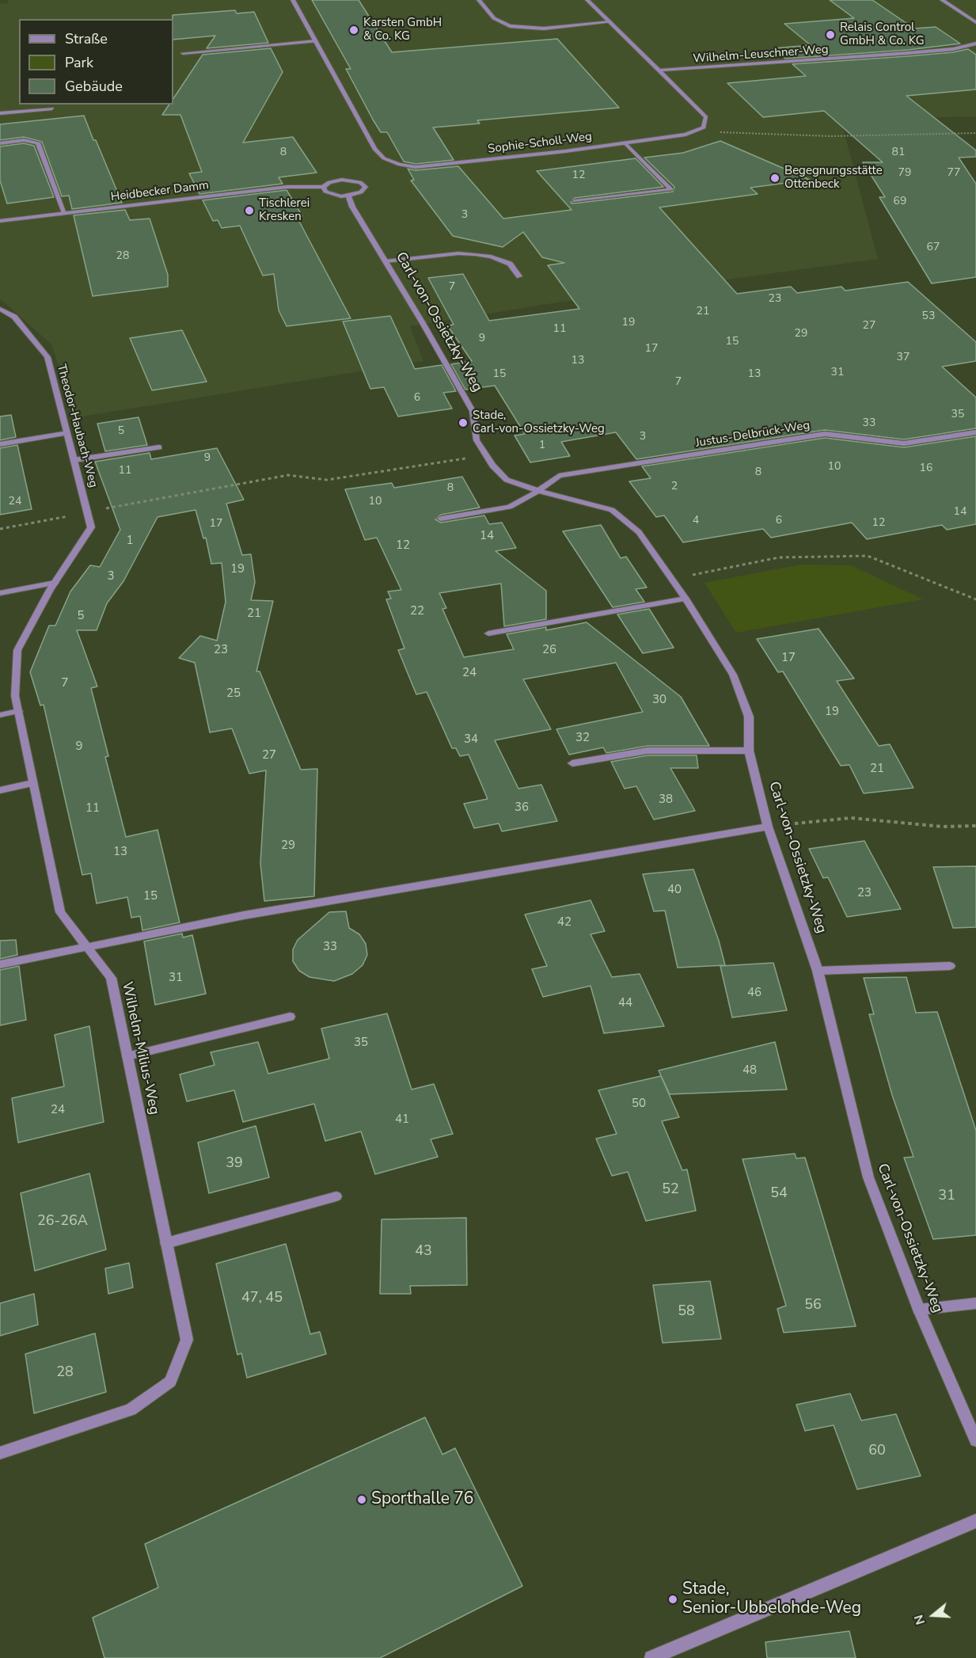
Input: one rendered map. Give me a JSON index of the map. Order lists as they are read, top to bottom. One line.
{"streets":{"street":["Wilhelm-Leuschner-Weg","Sophie-Scholl-Weg","Heidbecker Damm","Carl-von-Ossietzky-Weg","Theodor-Haubach-Weg","Justus-Delbrück-Weg","Wilhelm-Milius-Weg"]},"crossings":[["Heidbecker Damm","Carl-von-Ossietzky-Weg"],["Carl-von-Ossietzky-Weg","Justus-Delbrück-Weg"],["Theodor-Haubach-Weg","Wilhelm-Milius-Weg"]],"places":["Karsten GmbH & Co. KG","Relais Control GmbH & Co. KG","Begegnungsstätte Ottenbeck","Tischlerei Kresken","Stade, Carl-von-Ossietzky-Weg","Sporthalle 76","Stade, Senior-Ubbelohde-Weg"],"house_numbers":["8","81","79","77","12","69","3","67","28","7","23","21","53","19","27","11","29","9","15","17","37","13","31","15","13","7","6","35","33","5","3","1","9","10","16","11","8","2","8","24","10","14","4","6","12","17","14","1","12","19","3","22","21","5","23","26","17","24","7","25","30","19","32","34","9","27","21","38","36","11","29","13","40","23","15","42","33","31","46","44","35","48","50","24","41","39","52","54","31","26-26A","43","47, 45","56","58","28","60"],"legend":["Straße","Park","Gebäude"],"north":"left"}
